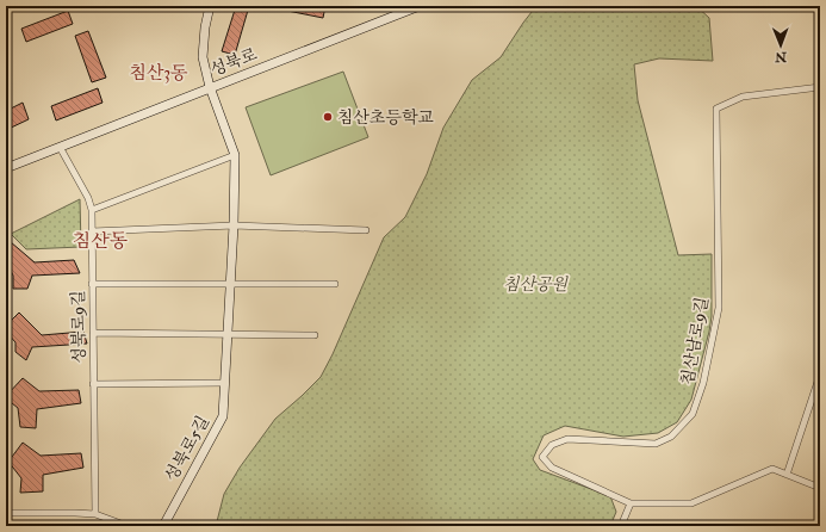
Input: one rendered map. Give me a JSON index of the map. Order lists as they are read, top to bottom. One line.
{"streets":{"street":["성북로","성북로9길","침산남로9길","성북로5길"]},"crossings":[["성북로","성북로9길"],["성북로","성북로5길"]],"districts":["침산3동","침산동"],"parks":["침산공원"],"places":["침산초등학교"],"north":"bottom"}
